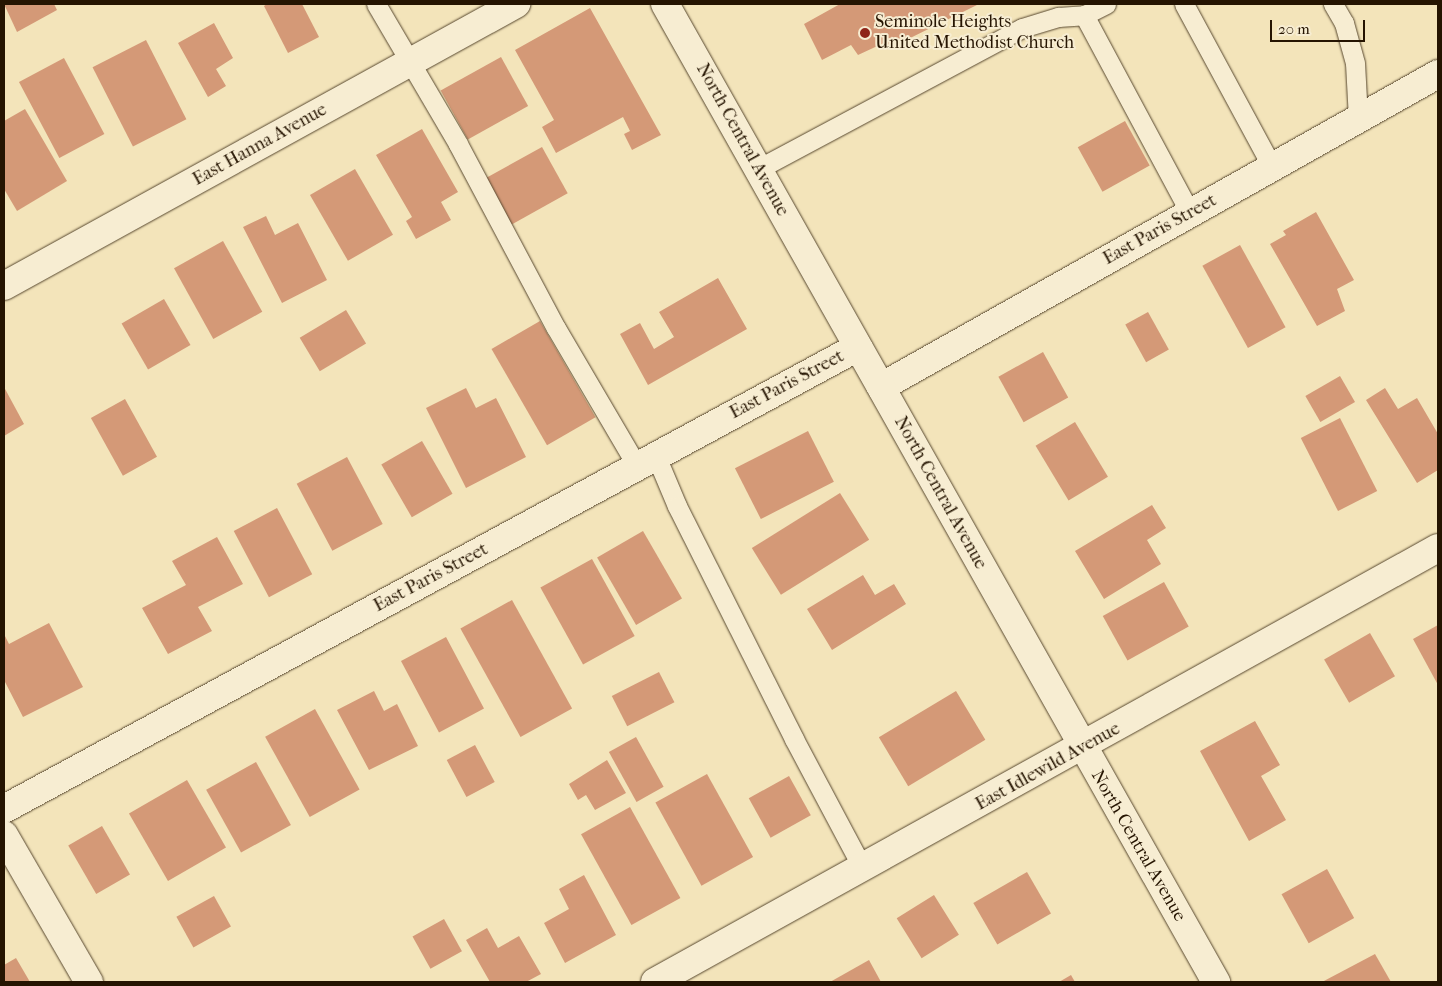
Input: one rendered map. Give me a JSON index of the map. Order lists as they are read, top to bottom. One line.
{"streets":{"street":["North Central Avenue","East Hanna Avenue","East Paris Street","East Idlewild Avenue"]},"crossings":[["North Central Avenue","East Paris Street"],["North Central Avenue","East Idlewild Avenue"]],"places":["Seminole Heights United Methodist Church"],"scale_bar":"20 m"}
